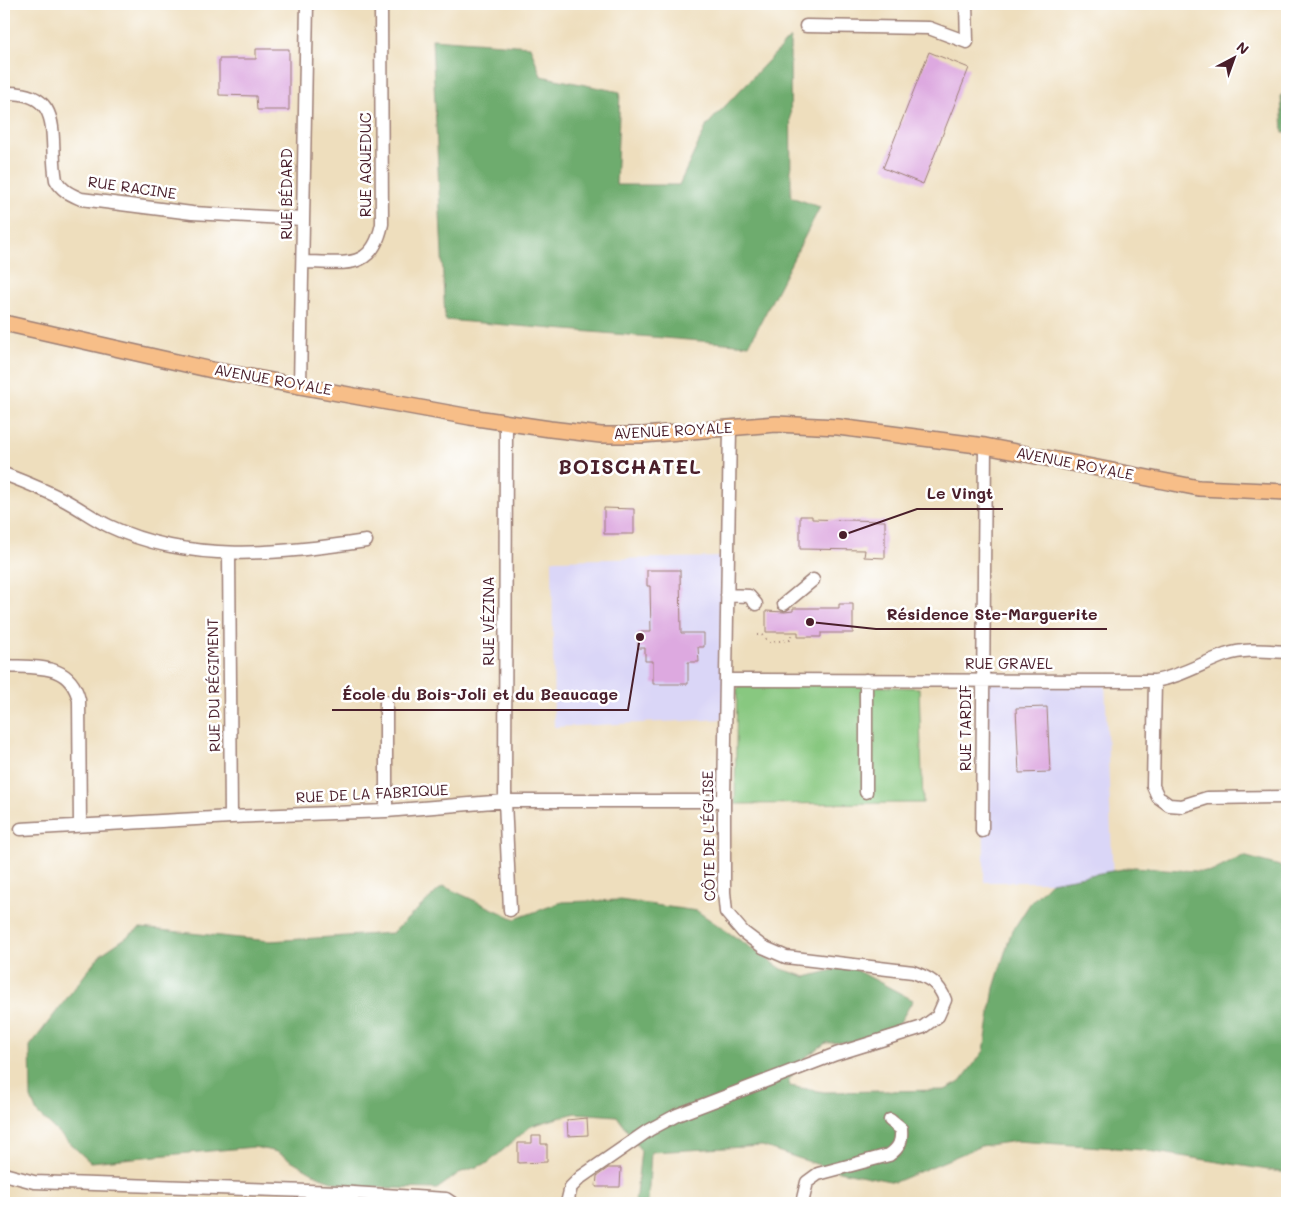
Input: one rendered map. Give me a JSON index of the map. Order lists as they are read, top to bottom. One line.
{"streets":{"main road":["AVENUE ROYALE"],"street":["RUE AQUEDUC","RUE RACINE","RUE BÉDARD","RUE VÉZINA","RUE GRAVEL","RUE DU RÉGIMENT","RUE TARDIF","RUE DE LA FABRIQUE","CÔTE DE L'ÉGLISE"]},"crossings":[["RUE AQUEDUC","RUE BÉDARD"],["RUE RACINE","RUE BÉDARD"],["RUE BÉDARD","AVENUE ROYALE"],["AVENUE ROYALE","RUE VÉZINA"],["AVENUE ROYALE","RUE TARDIF"],["AVENUE ROYALE","CÔTE DE L'ÉGLISE"],["RUE VÉZINA","RUE DE LA FABRIQUE"],["RUE GRAVEL","RUE TARDIF"],["RUE GRAVEL","CÔTE DE L'ÉGLISE"],["RUE DU RÉGIMENT","RUE DE LA FABRIQUE"],["RUE DE LA FABRIQUE","CÔTE DE L'ÉGLISE"]],"districts":["BOISCHATEL"],"places":["Le Vingt","Résidence Ste-Marguerite","École du Bois-Joli et du Beaucage"],"north":"top right"}
